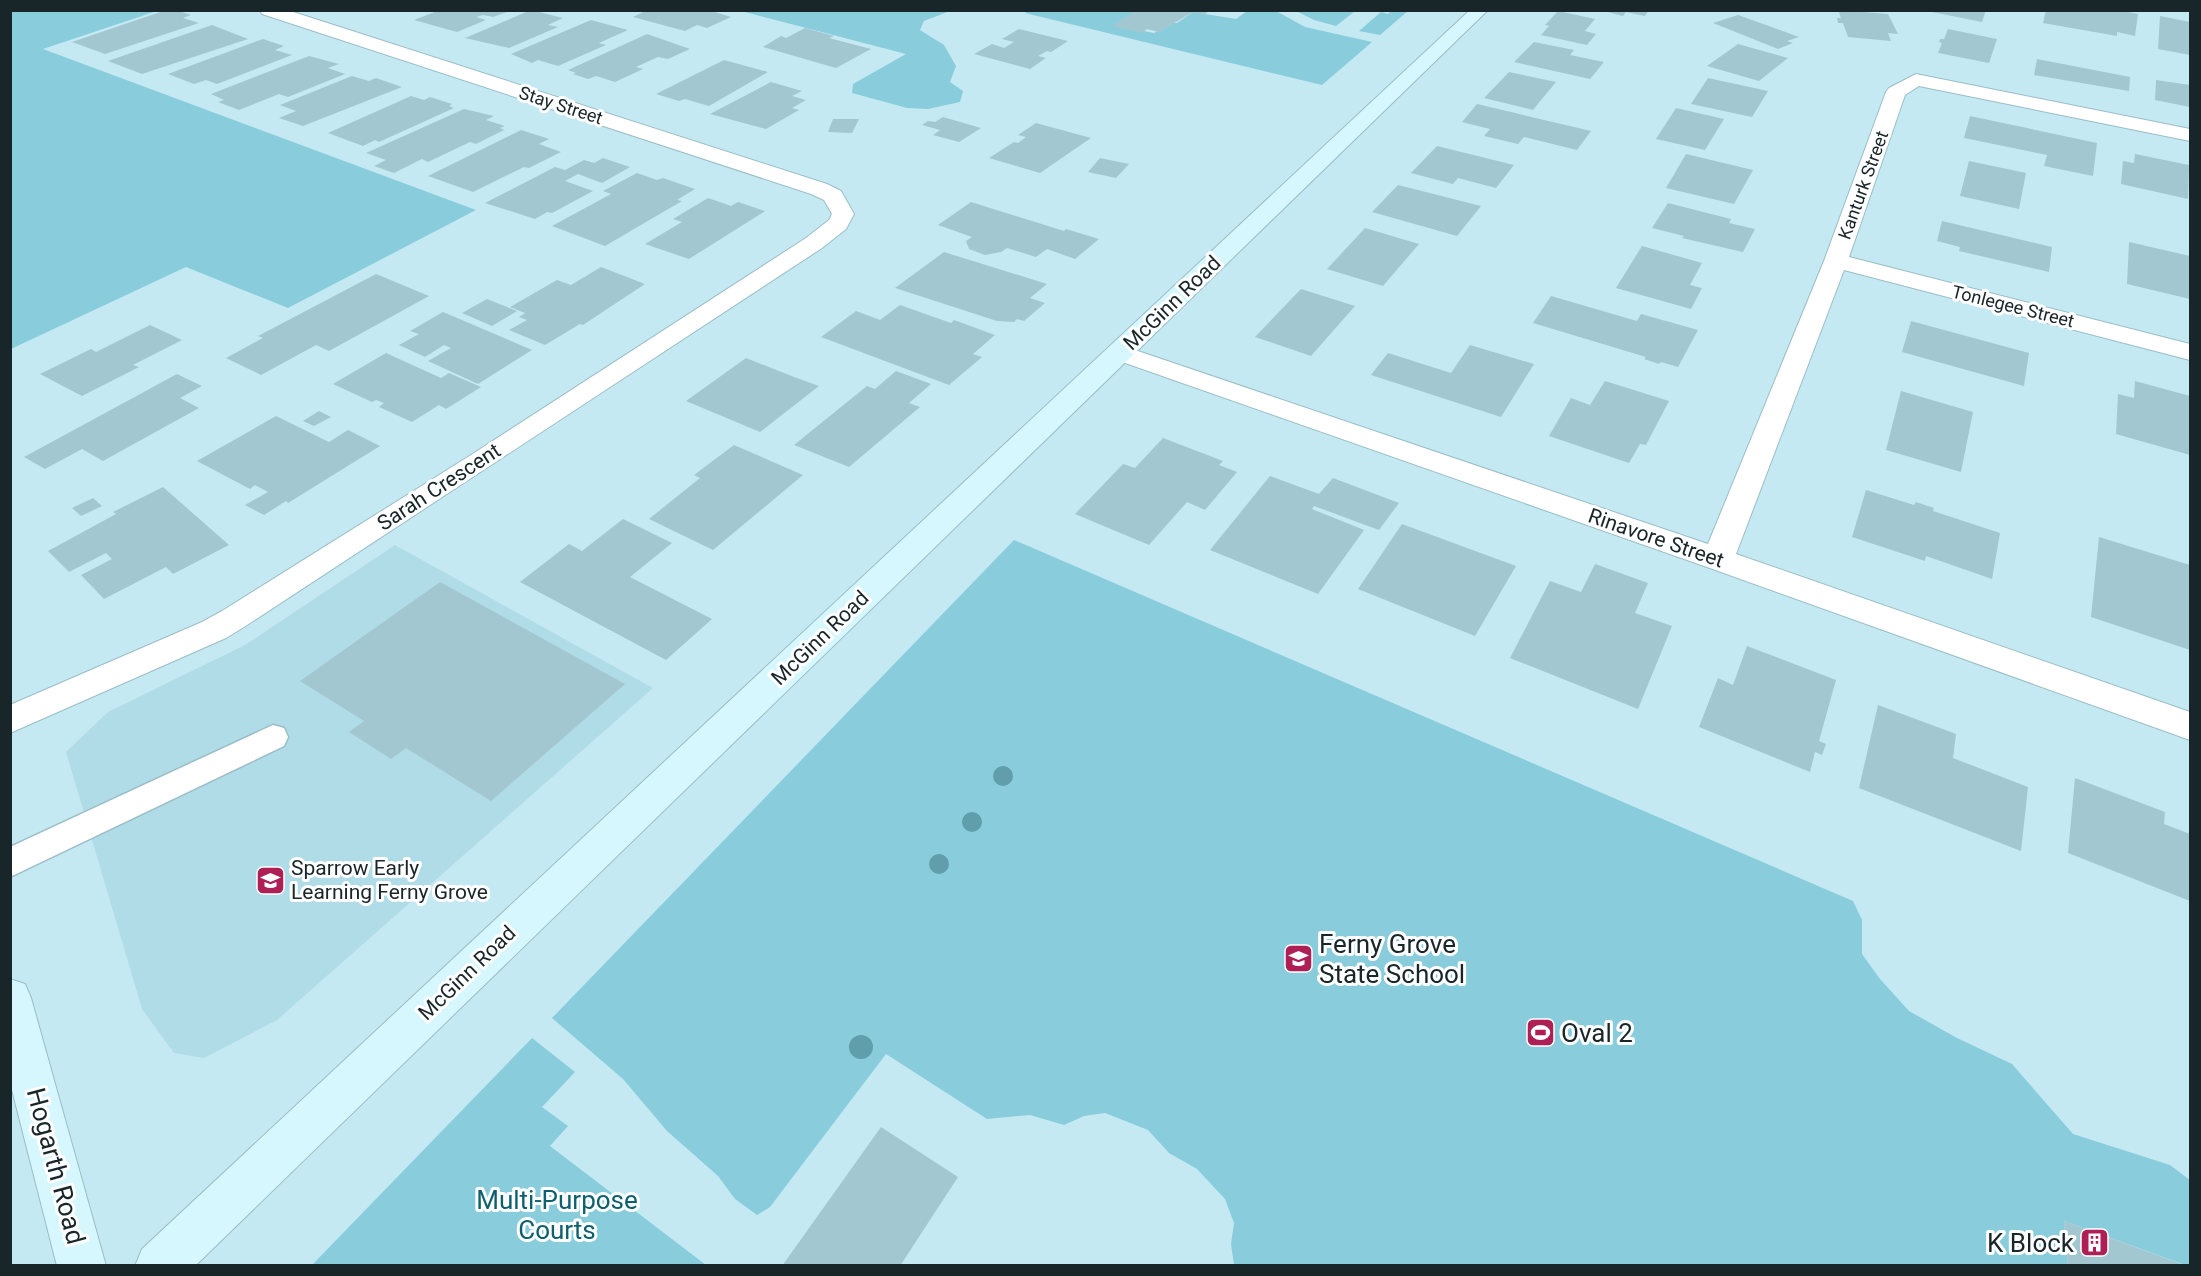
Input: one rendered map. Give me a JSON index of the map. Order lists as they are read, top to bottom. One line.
{"streets":{"street":["Stay Street","Kanturk Street","McGinn Road","Tonlegee Street","Sarah Crescent","Rinavore Street","Hogarth Road"]},"crossings":[["Stay Street","Sarah Crescent"],["Kanturk Street","Tonlegee Street"],["Kanturk Street","Rinavore Street"],["McGinn Road","Rinavore Street"]],"parks":["Multi-Purpose Courts"],"places":{"school or university":["Sparrow Early Learning Ferny Grove","Ferny Grove State School"],"sports":["Oval 2"],"building":["K Block"]}}
